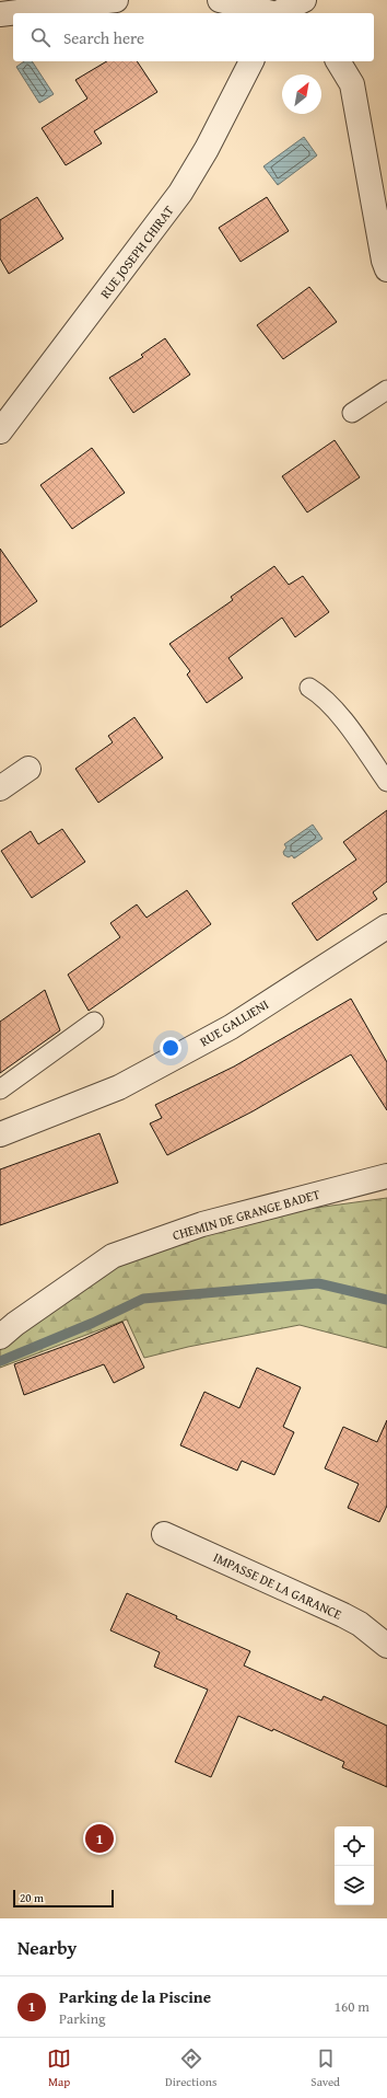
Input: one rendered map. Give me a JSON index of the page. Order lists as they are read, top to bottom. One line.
{"streets":{"street":["RUE JOSEPH CHIRAT","RUE GALLIENI","CHEMIN DE GRANGE BADET","IMPASSE DE LA GARANCE"]},"scale_bar":"20 m","north":"top right","page":{"search":"Search here","pins":"1","scale":"20 m","heading":"Nearby","list":[{"mark":"1","name":"Parking de la Piscine","note":"Parking","value":"160 m"}],"nav":["Map","Directions","Saved"]}}
